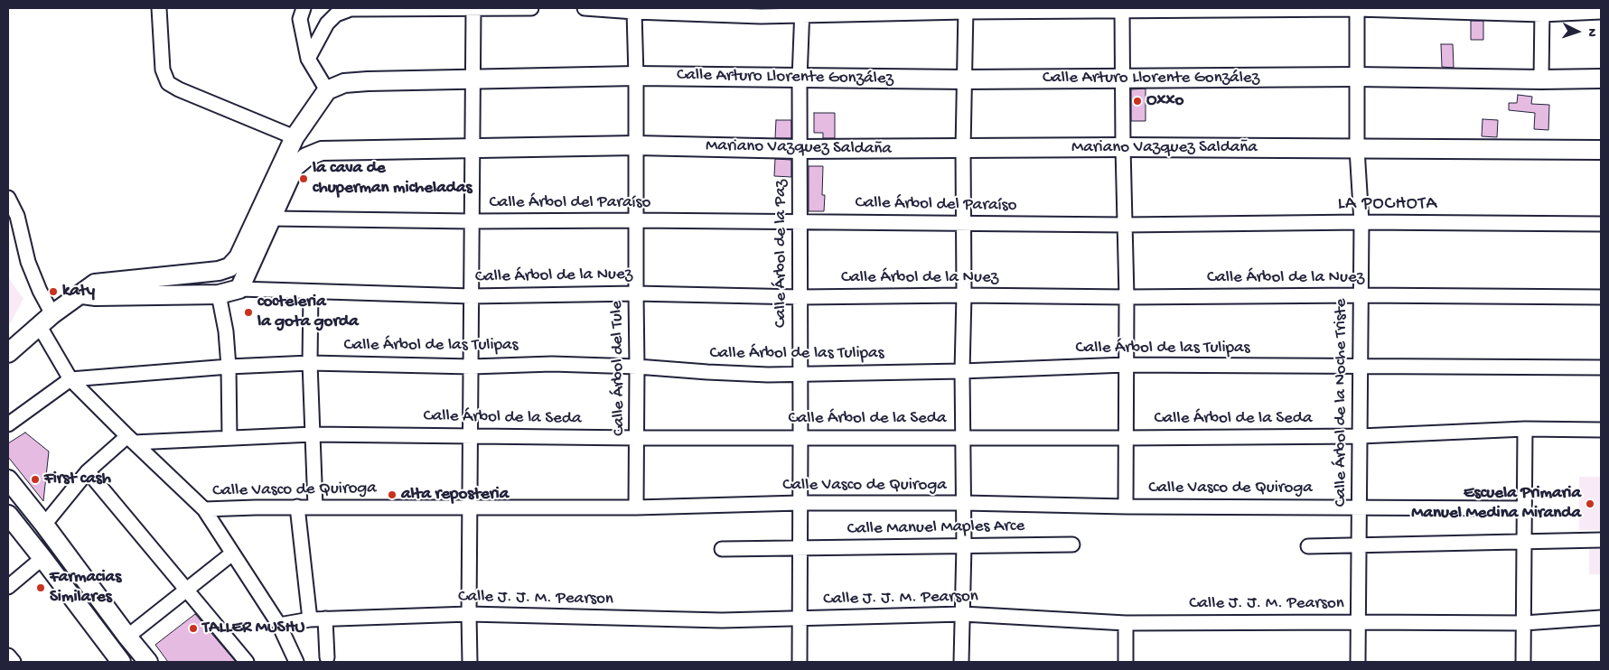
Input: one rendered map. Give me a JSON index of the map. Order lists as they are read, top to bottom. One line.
{"streets":{"street":["Calle Arturo Llorente González","Mariano Vazquez Saldaña","Calle Árbol del Paraíso","Calle Árbol de la Paz","Calle Árbol de la Nuez","Calle Árbol de las Tulipas","Calle Árbol del Tule","Calle Árbol de la Noche Triste","Calle Árbol de la Seda","Calle Vasco de Quiroga","Calle Manuel Maples Arce","Calle J. J. M. Pearson"]},"crossings":[["Calle Arturo Llorente González","Calle Árbol de la Paz"],["Calle Arturo Llorente González","Calle Árbol del Tule"],["Calle Arturo Llorente González","Calle Árbol de la Noche Triste"],["Mariano Vazquez Saldaña","Calle Árbol del Paraíso"],["Mariano Vazquez Saldaña","Calle Árbol de la Paz"],["Mariano Vazquez Saldaña","Calle Árbol de la Nuez"],["Mariano Vazquez Saldaña","Calle Árbol del Tule"],["Mariano Vazquez Saldaña","Calle Árbol de la Noche Triste"],["Calle Árbol del Paraíso","Calle Árbol de la Paz"],["Calle Árbol del Paraíso","Calle Árbol del Tule"],["Calle Árbol del Paraíso","Calle Árbol de la Noche Triste"],["Calle Árbol de la Paz","Calle Árbol de la Nuez"],["Calle Árbol de la Paz","Calle Árbol de las Tulipas"],["Calle Árbol de la Paz","Calle Árbol de la Seda"],["Calle Árbol de la Paz","Calle Vasco de Quiroga"],["Calle Árbol de la Paz","Calle Manuel Maples Arce"],["Calle Árbol de la Paz","Calle J. J. M. Pearson"],["Calle Árbol de la Nuez","Calle Árbol del Tule"],["Calle Árbol de la Nuez","Calle Árbol de la Noche Triste"],["Calle Árbol de las Tulipas","Calle Árbol del Tule"],["Calle Árbol de las Tulipas","Calle Árbol de la Noche Triste"],["Calle Árbol del Tule","Calle Árbol de la Seda"],["Calle Árbol del Tule","Calle Vasco de Quiroga"],["Calle Árbol de la Noche Triste","Calle Árbol de la Seda"],["Calle Árbol de la Noche Triste","Calle Vasco de Quiroga"],["Calle Árbol de la Noche Triste","Calle J. J. M. Pearson"]],"districts":["LA POCHOTA"],"places":["Oxxo","la cava de chuperman micheladas","katy","cocteleria la gota gorda","First cash","alta reposteria","Escuela Primaria Manuel Medina Miranda","Farmacias Similares","TALLER MUSHU"],"north":"right"}
